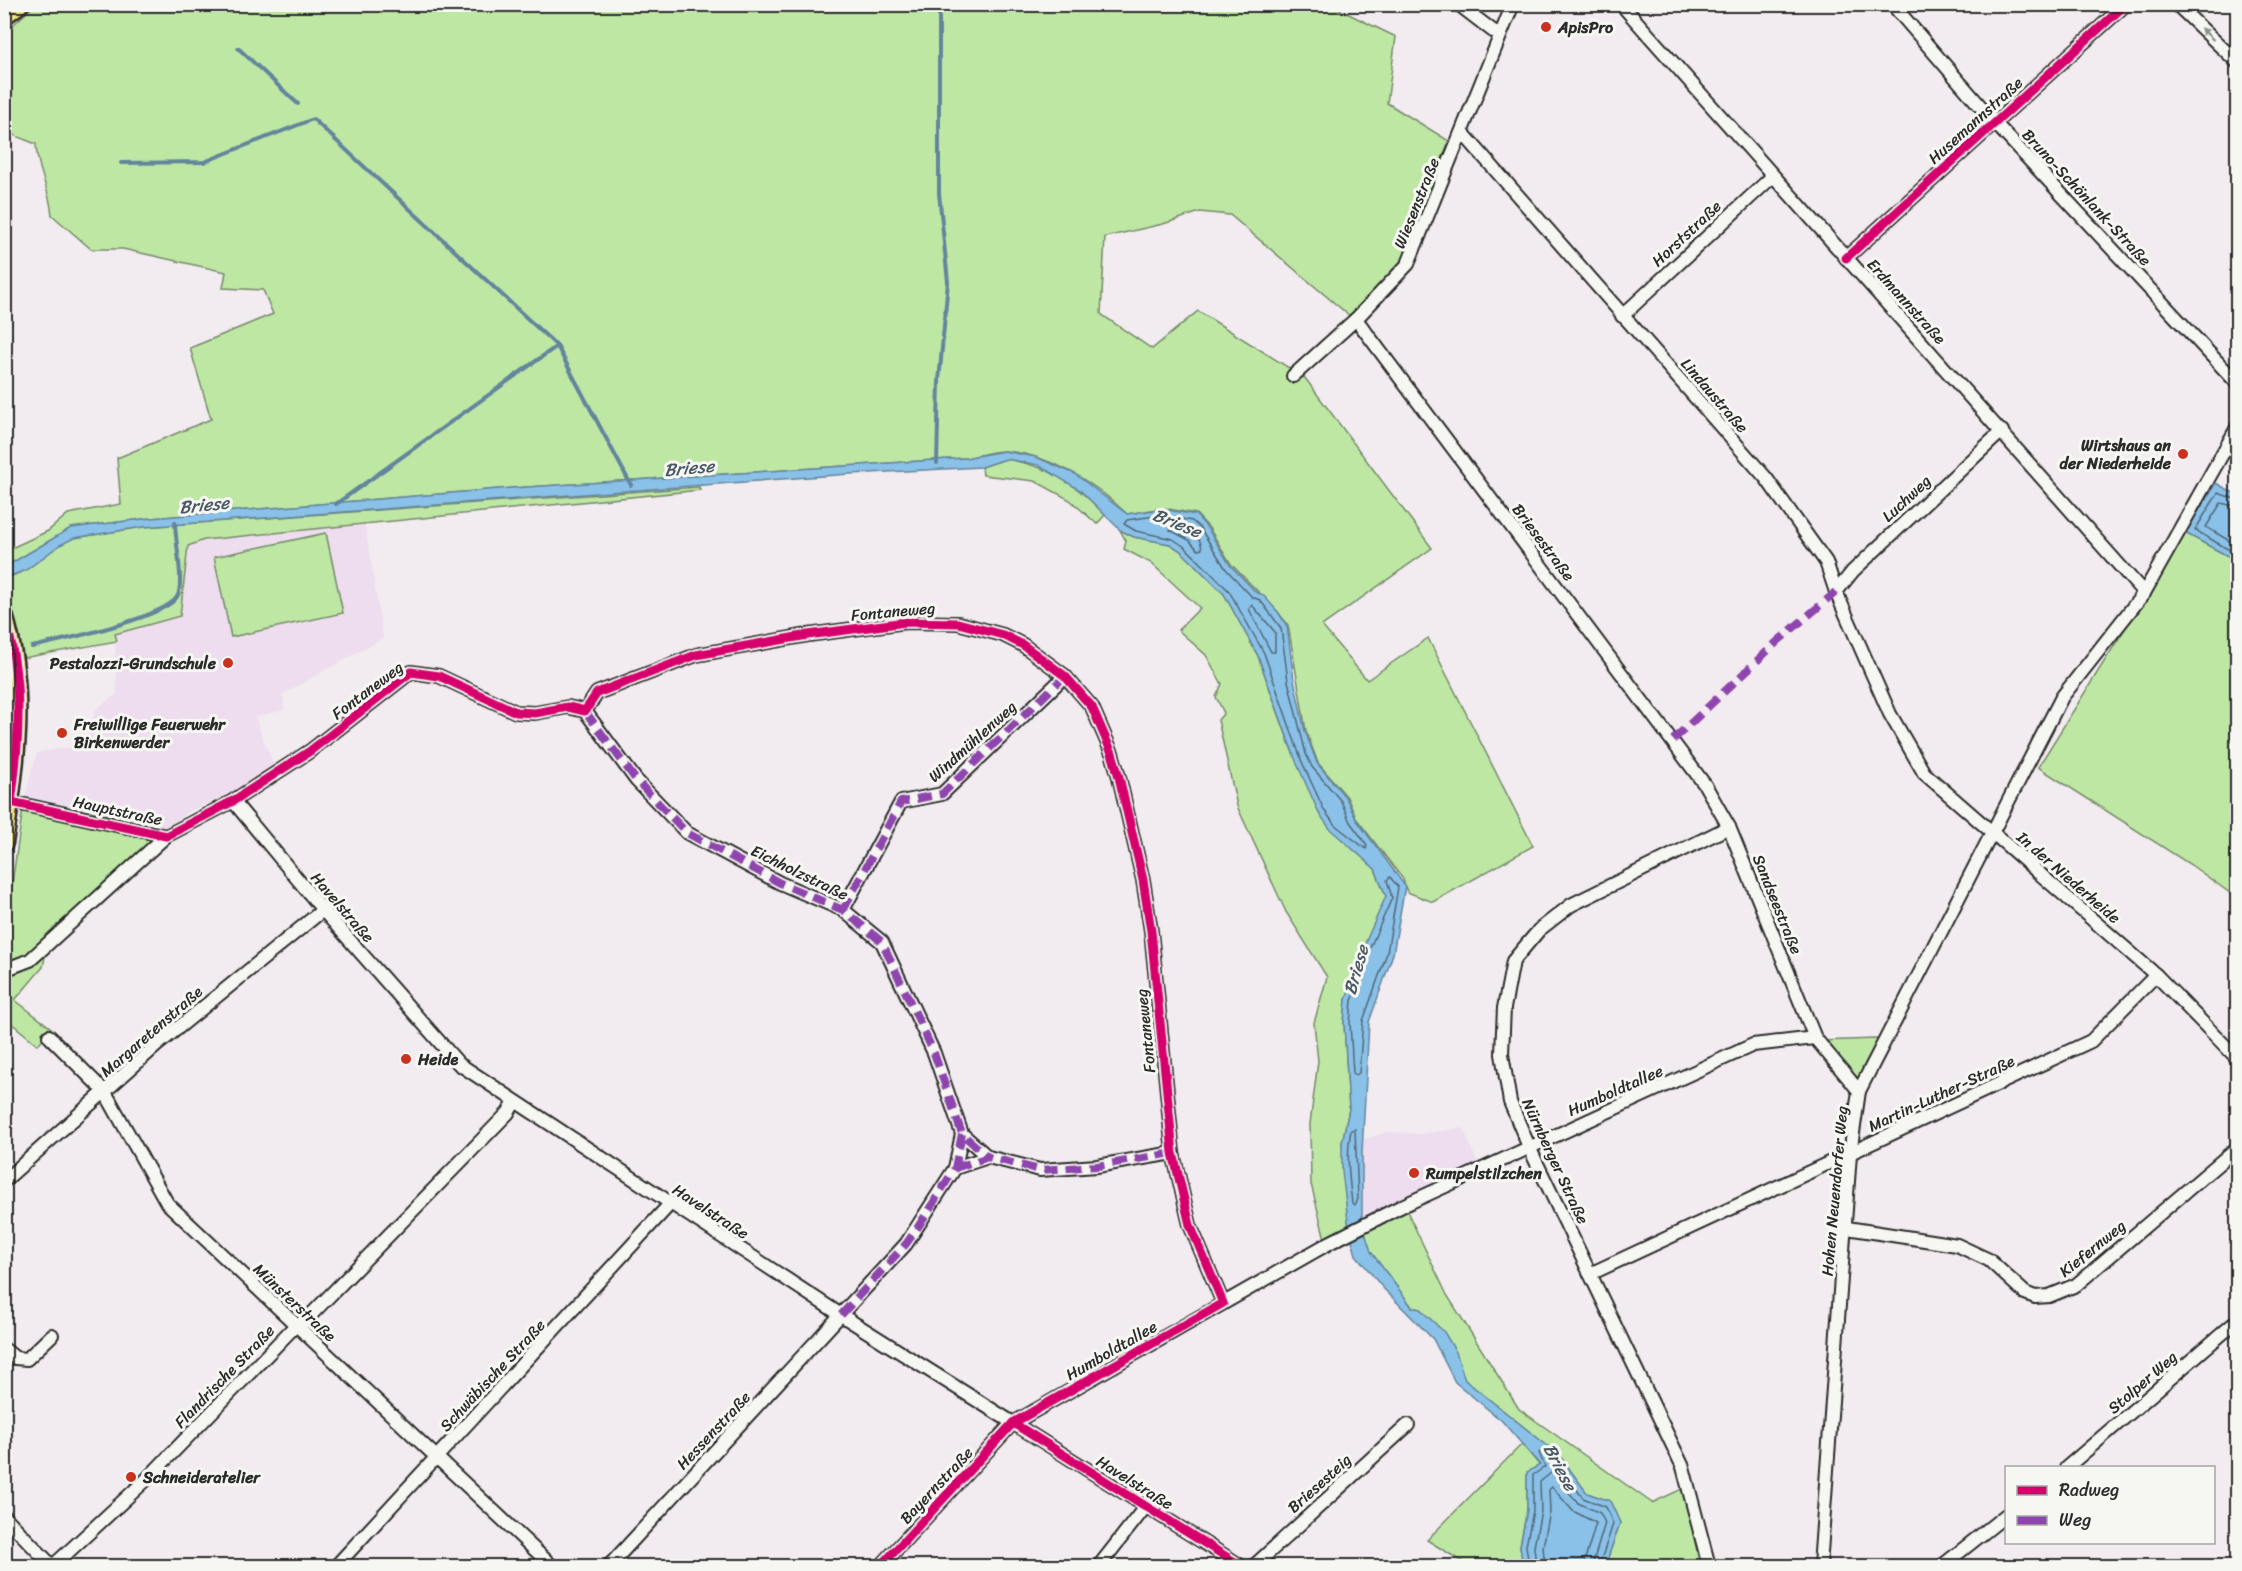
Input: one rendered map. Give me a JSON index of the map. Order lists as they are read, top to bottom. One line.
{"streets":{"street":["Husemannstraße","Bruno-Schönlank-Straße","Wiesenstraße","Horststraße","Erdmannstraße","Lindaustraße","Luchweg","Briesestraße","Fontaneweg","Windmühlenweg","Hauptstraße","Eichholzstraße","In der Niederheide","Sandseestraße","Havelstraße","Margaretenstraße","Humboldtallee","Martin-Luther-Straße","Nürnberger Straße","Hohen Neuendorfer Weg","Kiefernweg","Münsterstraße","Schwäbische Straße","Flandrische Straße","Stolper Weg","Hessenstraße","Briesesteig","Bayernstraße"]},"crossings":[["Husemannstraße","Bruno-Schönlank-Straße"],["Husemannstraße","Erdmannstraße"],["Wiesenstraße","Lindaustraße"],["Wiesenstraße","Briesestraße"],["Horststraße","Erdmannstraße"],["Horststraße","Lindaustraße"],["Erdmannstraße","Luchweg"],["Erdmannstraße","Hohen Neuendorfer Weg"],["Lindaustraße","Luchweg"],["Lindaustraße","In der Niederheide"],["Briesestraße","Sandseestraße"],["Fontaneweg","Windmühlenweg"],["Fontaneweg","Hauptstraße"],["Fontaneweg","Eichholzstraße"],["Fontaneweg","Havelstraße"],["Fontaneweg","Humboldtallee"],["Windmühlenweg","Eichholzstraße"],["Hauptstraße","Havelstraße"],["Eichholzstraße","Havelstraße"],["Eichholzstraße","Hessenstraße"],["In der Niederheide","Martin-Luther-Straße"],["In der Niederheide","Hohen Neuendorfer Weg"],["Sandseestraße","Humboldtallee"],["Sandseestraße","Nürnberger Straße"],["Havelstraße","Margaretenstraße"],["Havelstraße","Humboldtallee"],["Havelstraße","Schwäbische Straße"],["Havelstraße","Flandrische Straße"],["Havelstraße","Hessenstraße"],["Havelstraße","Bayernstraße"],["Margaretenstraße","Münsterstraße"],["Humboldtallee","Nürnberger Straße"],["Humboldtallee","Bayernstraße"],["Martin-Luther-Straße","Nürnberger Straße"],["Martin-Luther-Straße","Hohen Neuendorfer Weg"],["Hohen Neuendorfer Weg","Kiefernweg"],["Münsterstraße","Schwäbische Straße"],["Münsterstraße","Flandrische Straße"]],"water":["Briese"],"places":["ApisPro","Wirtshaus an der Niederheide","Pestalozzi-Grundschule","Freiwillige Feuerwehr Birkenwerder","Heide","Rumpelstilzchen","Schneideratelier"],"legend":["Radweg","Weg"]}
